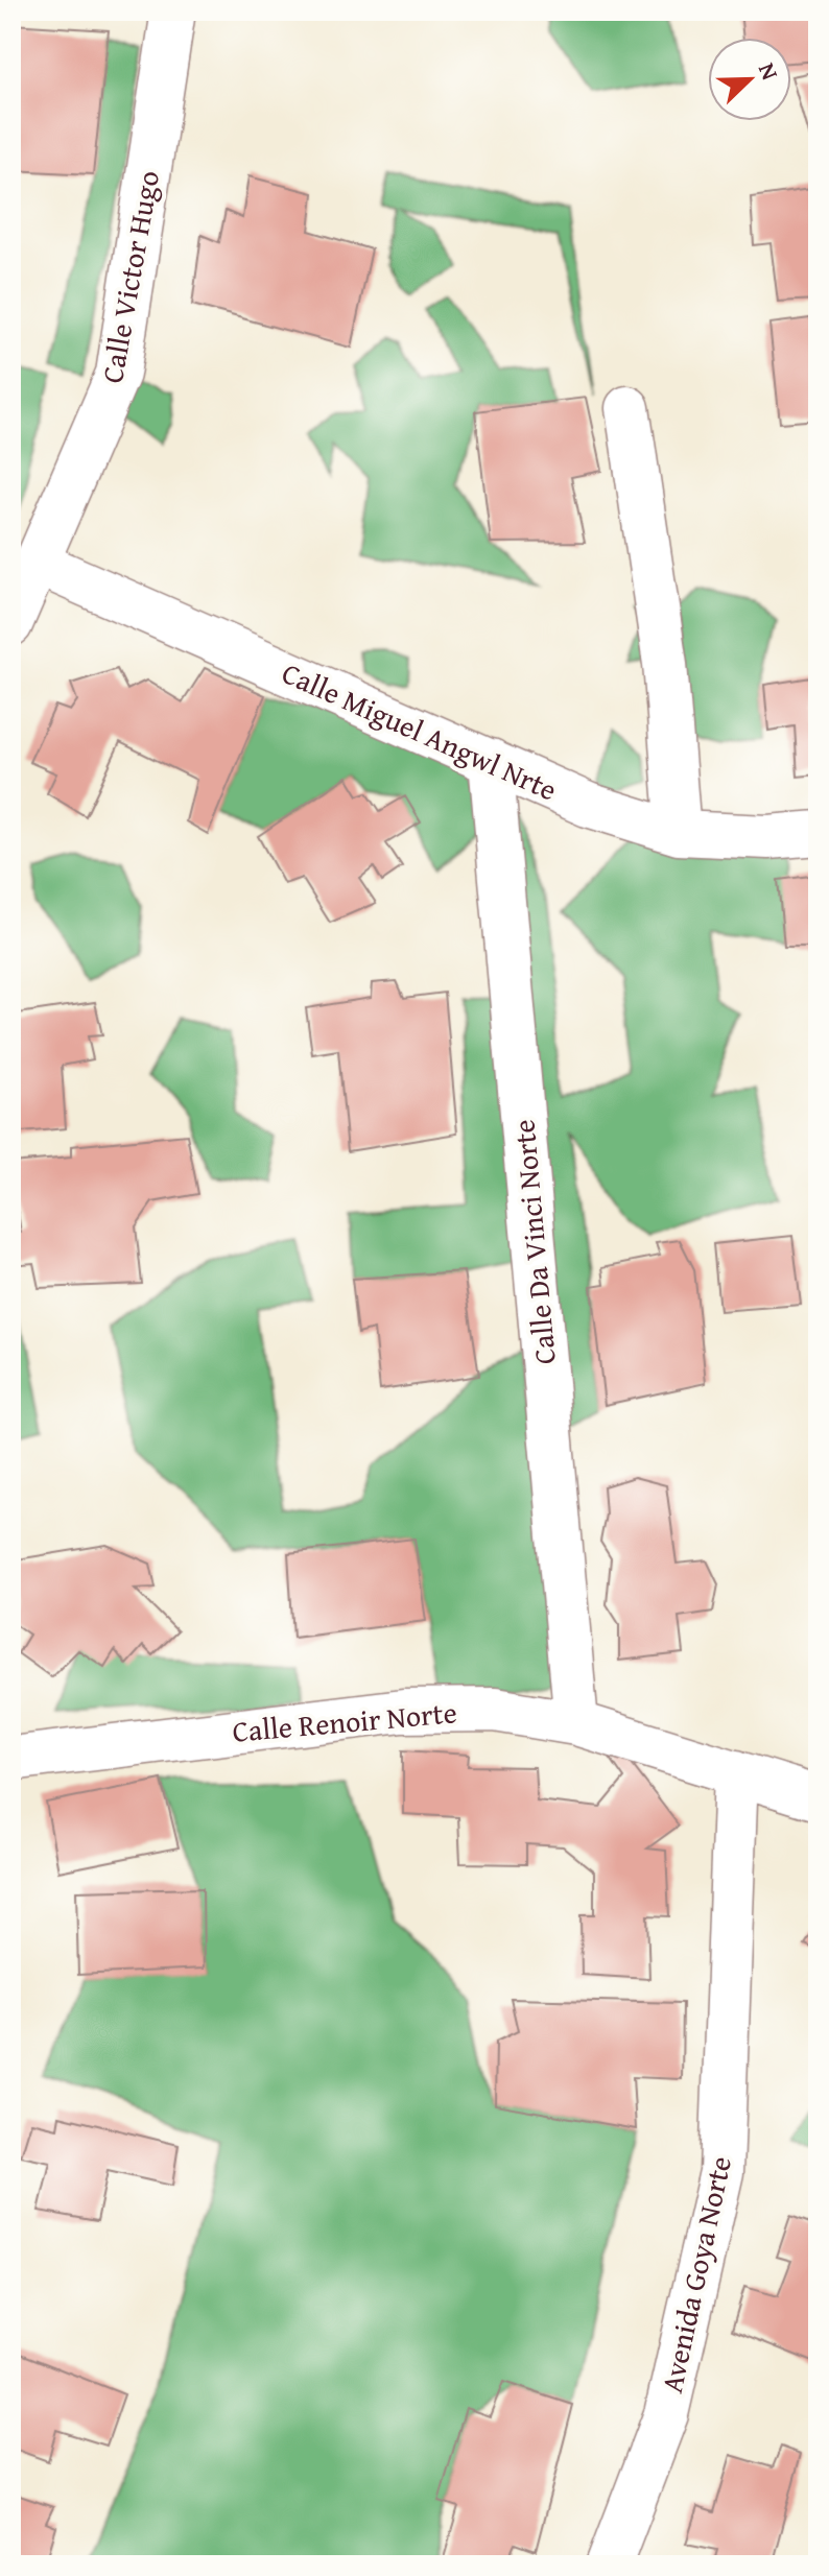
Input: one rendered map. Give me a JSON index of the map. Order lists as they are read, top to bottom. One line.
{"streets":{"street":["Calle Victor Hugo","Calle Miguel Angwl Nrte","Calle Da Vinci Norte","Calle Renoir Norte","Avenida Goya Norte"]},"crossings":[["Calle Victor Hugo","Calle Miguel Angwl Nrte"],["Calle Miguel Angwl Nrte","Calle Da Vinci Norte"],["Calle Da Vinci Norte","Calle Renoir Norte"],["Calle Renoir Norte","Avenida Goya Norte"]],"north":"top right"}
